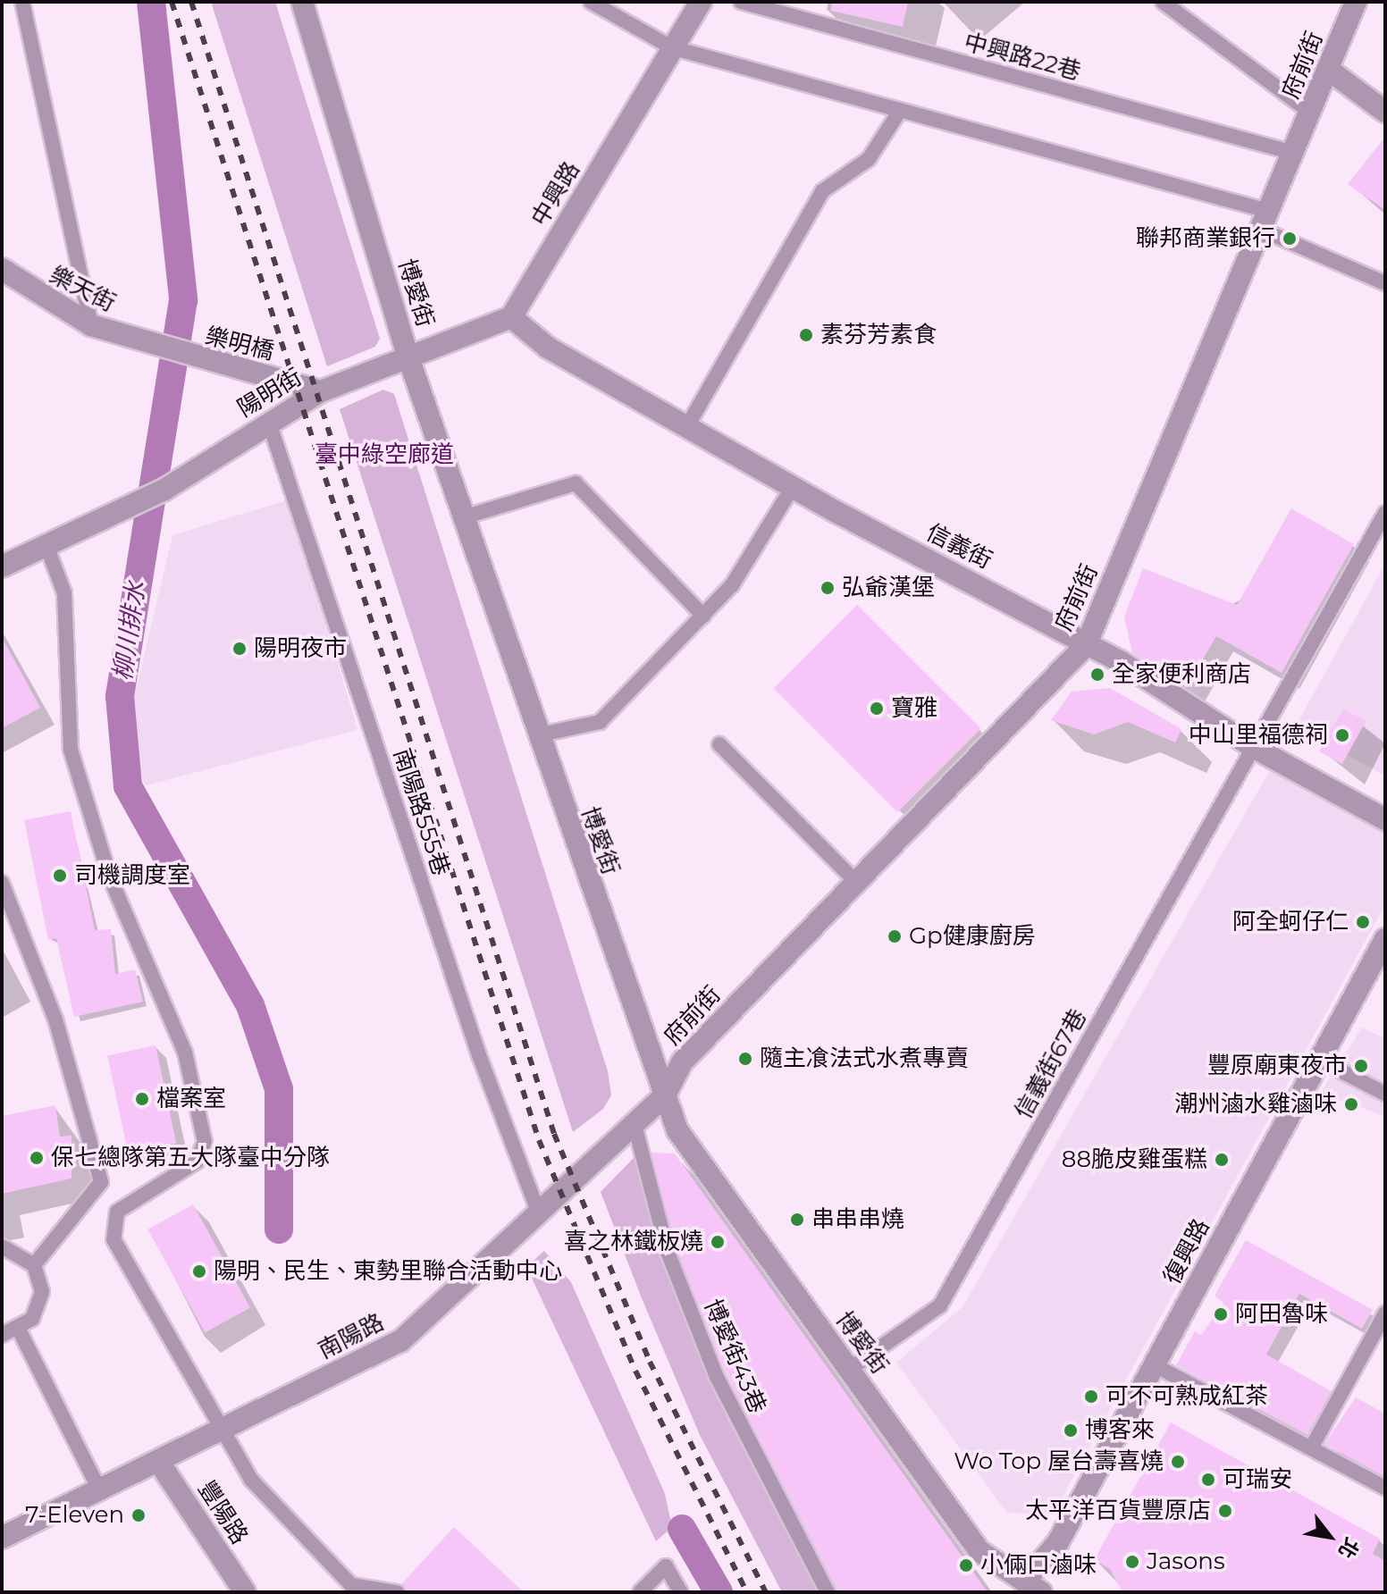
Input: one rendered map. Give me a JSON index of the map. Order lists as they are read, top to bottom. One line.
{"streets":{"street":["府前街","中興路","樂天街","博愛街","樂明橋","陽明街","信義街","復興路","南陽路","豐陽路"],"lane":["中興路22巷","南陽路555巷","信義街67巷","博愛街43巷"]},"crossings":[["中興路22巷","府前街"],["府前街","博愛街"],["府前街","信義街"],["府前街","南陽路"],["中興路","信義街"],["樂天街","樂明橋"],["博愛街","陽明街"],["博愛街","信義街67巷"],["博愛街","復興路"],["博愛街","南陽路"],["樂明橋","陽明街"],["陽明街","南陽路555巷"],["信義街","信義街67巷"],["南陽路555巷","南陽路"],["南陽路","博愛街43巷"],["南陽路","豐陽路"]],"water":["柳川排水"],"parks":["臺中綠空廊道"],"places":["聯邦商業銀行","素芬芳素食","弘爺漢堡","陽明夜市","全家便利商店","寶雅","中山里福德祠","司機調度室","阿全蚵仔仁","Gp健康廚房","隨主飡法式水煮專賣","豐原廟東夜市","檔案室","潮州滷水雞滷味","保七總隊第五大隊臺中分隊","88脆皮雞蛋糕","串串串燒","喜之林鐵板燒","陽明、民生、東勢里聯合活動中心","阿田魯味","可不可熟成紅茶","博客來","Wo Top 屋台壽喜燒","可瑞安","太平洋百貨豐原店","7-Eleven","Jasons","小倆口滷味"],"north":"bottom right"}
